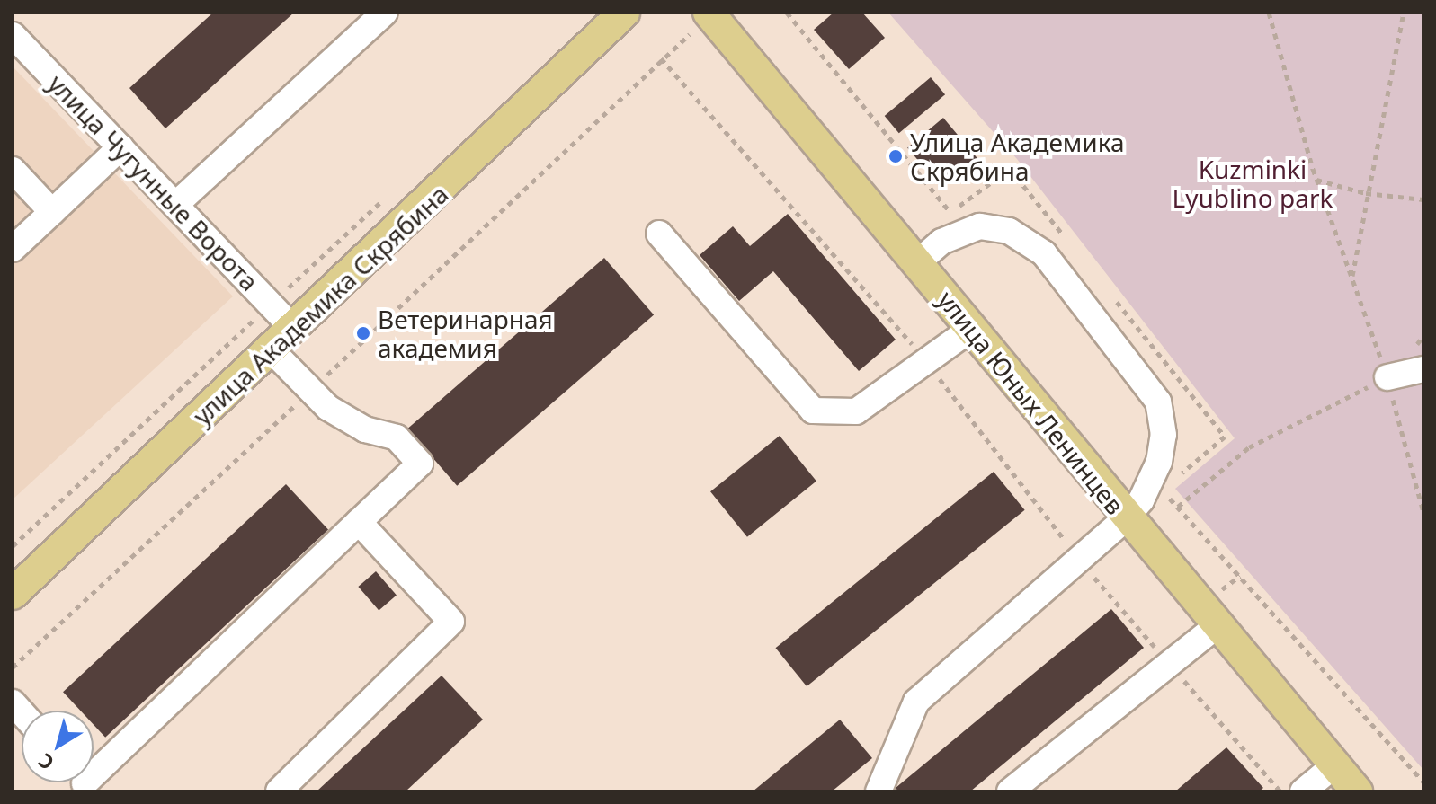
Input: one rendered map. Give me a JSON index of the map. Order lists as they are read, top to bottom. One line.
{"streets":{"main road":["улица Академика Скрябина","улица Юных Ленинцев"],"street":["улица Чугунные Ворота"]},"crossings":[["улица Чугунные Ворота","улица Академика Скрябина"]],"parks":["Kuzminki Lyublino park"],"places":["Улица Академика Скрябина","Ветеринарная академия"],"north":"bottom left"}
